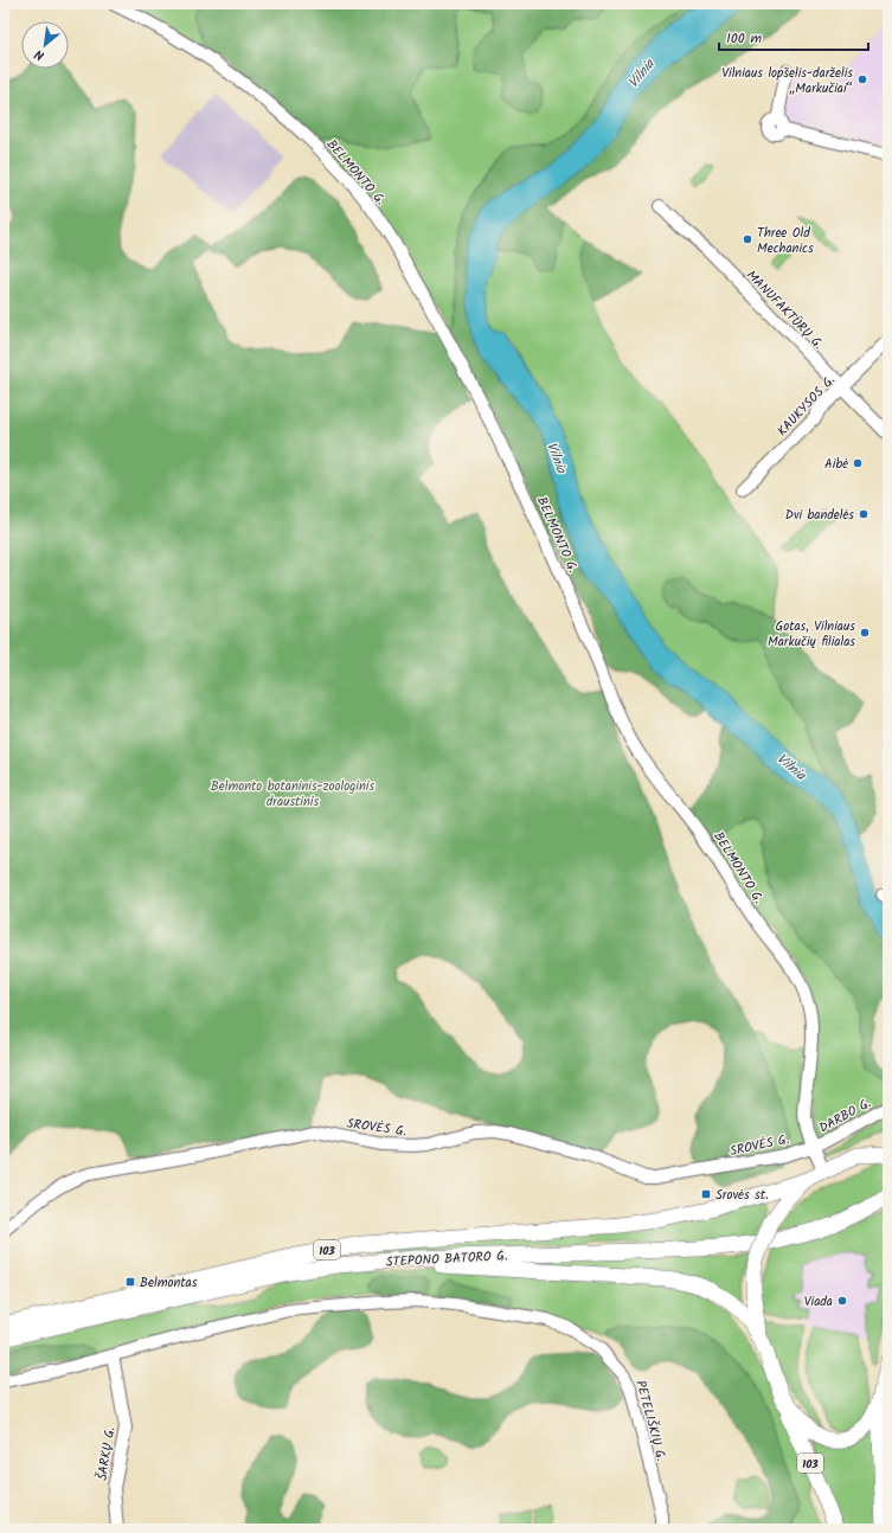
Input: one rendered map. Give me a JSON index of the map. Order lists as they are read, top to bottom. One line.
{"streets":{"main road":["103","STEPONO BATORO G."],"street":["BELMONTO G.","MANUFAKTŪRŲ G.","KAUKYSOS G.","DARBO G.","SROVĖS G.","PETELIŠKIŲ G.","ŠARKŲ G."]},"crossings":[["BELMONTO G.","DARBO G."],["BELMONTO G.","SROVĖS G."],["BELMONTO G.","103"],["MANUFAKTŪRŲ G.","KAUKYSOS G."],["DARBO G.","SROVĖS G."],["103","STEPONO BATORO G."],["PETELIŠKIŲ G.","ŠARKŲ G."]],"water":["Vilnia"],"parks":["Belmonto botaninis-zoologinis draustinis"],"places":{"other":["Vilniaus lopšelis-darželis „Markučiai“","Three Old Mechanics","Aibė","Dvi bandelės","Gotas, Vilniaus Markučių filialas","Viada"],"transit":["Srovės st.","Belmontas"]},"scale_bar":"100 m","north":"bottom left"}
